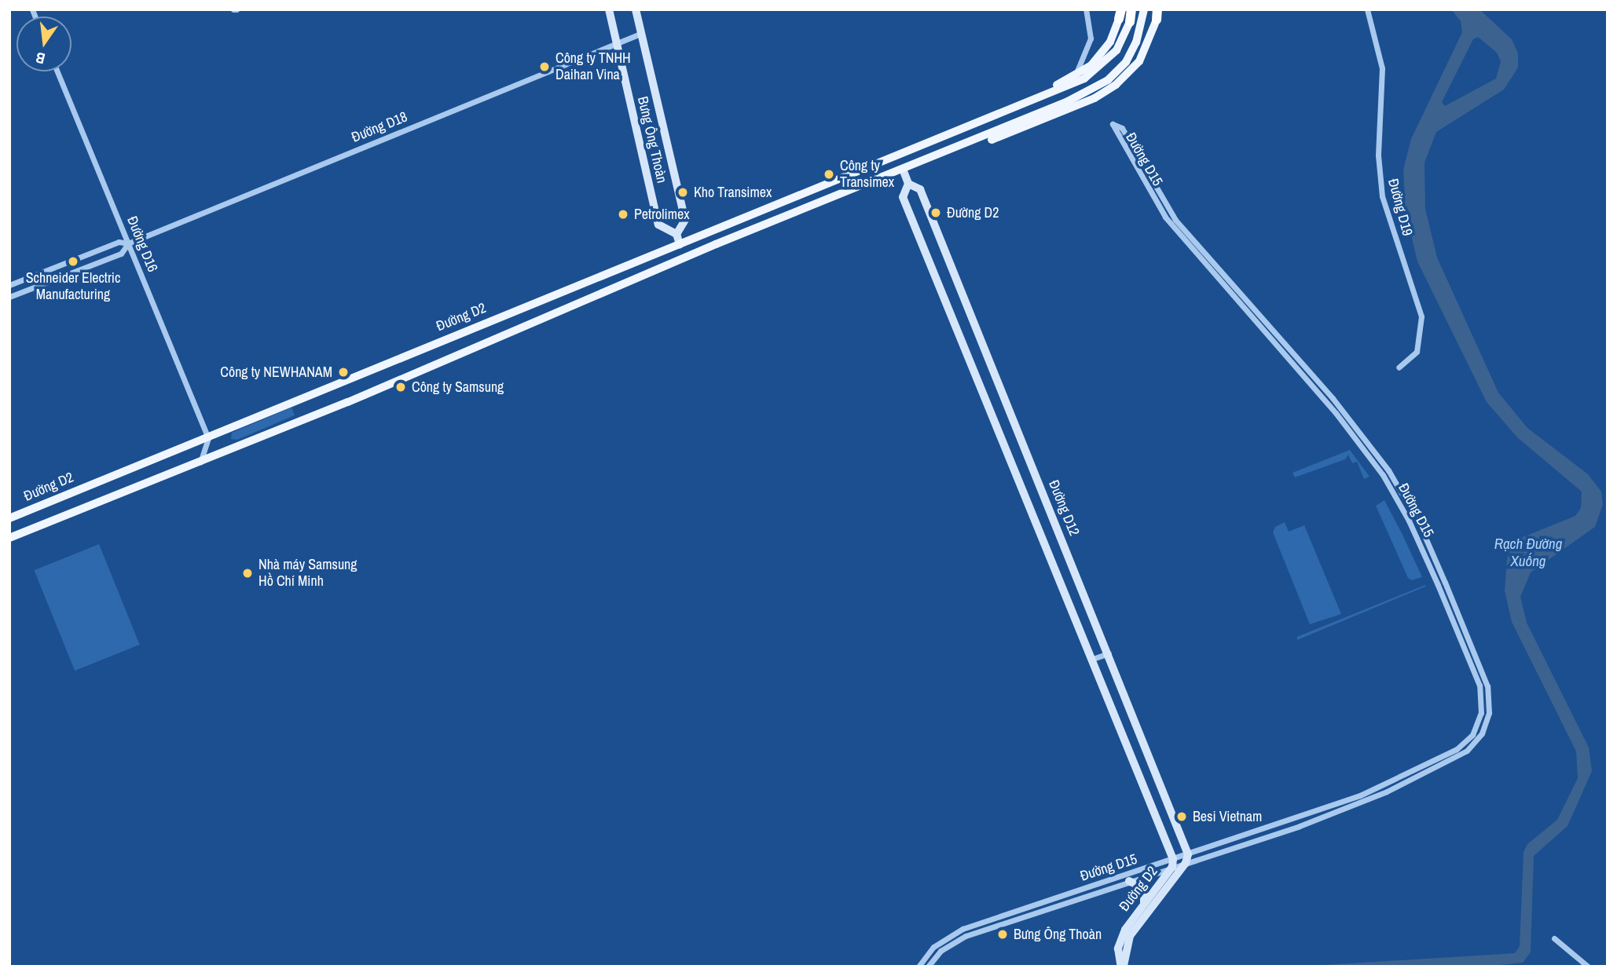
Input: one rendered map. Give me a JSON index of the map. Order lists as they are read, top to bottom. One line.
{"streets":{"main road":["Đường D2"],"street":["Đường D18","Bưng Ông Thoàn","Đường D15","Đường D19","Đường D16","Đường D12"]},"crossings":[["Đường D18","Bưng Ông Thoàn"],["Đường D18","Đường D16"],["Đường D15","Đường D2"],["Đường D15","Đường D12"],["Đường D16","Đường D2"],["Đường D2","Đường D12"]],"water":["Rạch Đường Xuống"],"places":["Công ty TNHH Daihan Vina","Công ty Transimex","Kho Transimex","Đường D2","Petrolimex","Schneider Electric Manufacturing","Công ty NEWHANAM","Công ty Samsung","Nhà máy Samsung Hồ Chí Minh","Besi Vietnam","Bưng Ông Thoàn"],"north":"bottom"}
